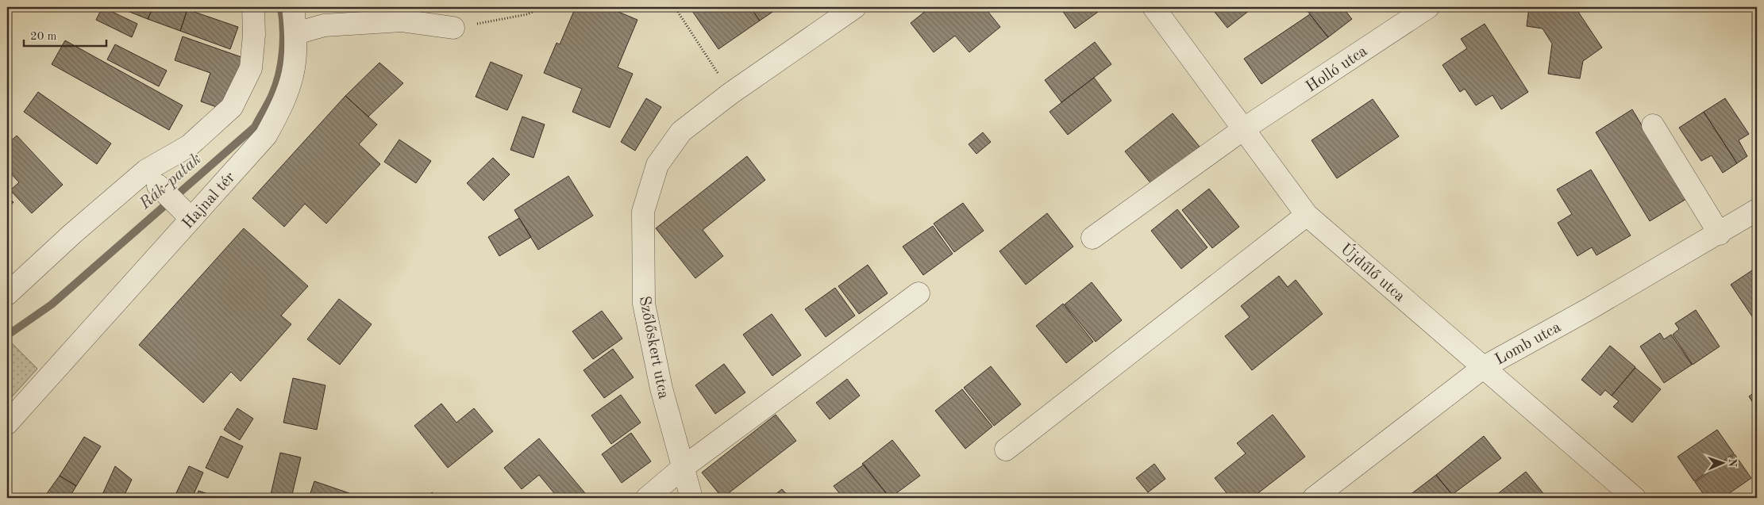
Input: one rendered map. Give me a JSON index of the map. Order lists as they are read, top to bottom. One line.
{"streets":{"street":["Holló utca","Hajnal tér","Újdűlő utca","Lomb utca","Szőlőskert utca"]},"crossings":[["Holló utca","Újdűlő utca"],["Újdűlő utca","Lomb utca"]],"water":["Rák-patak"],"scale_bar":"20 m","north":"right"}
